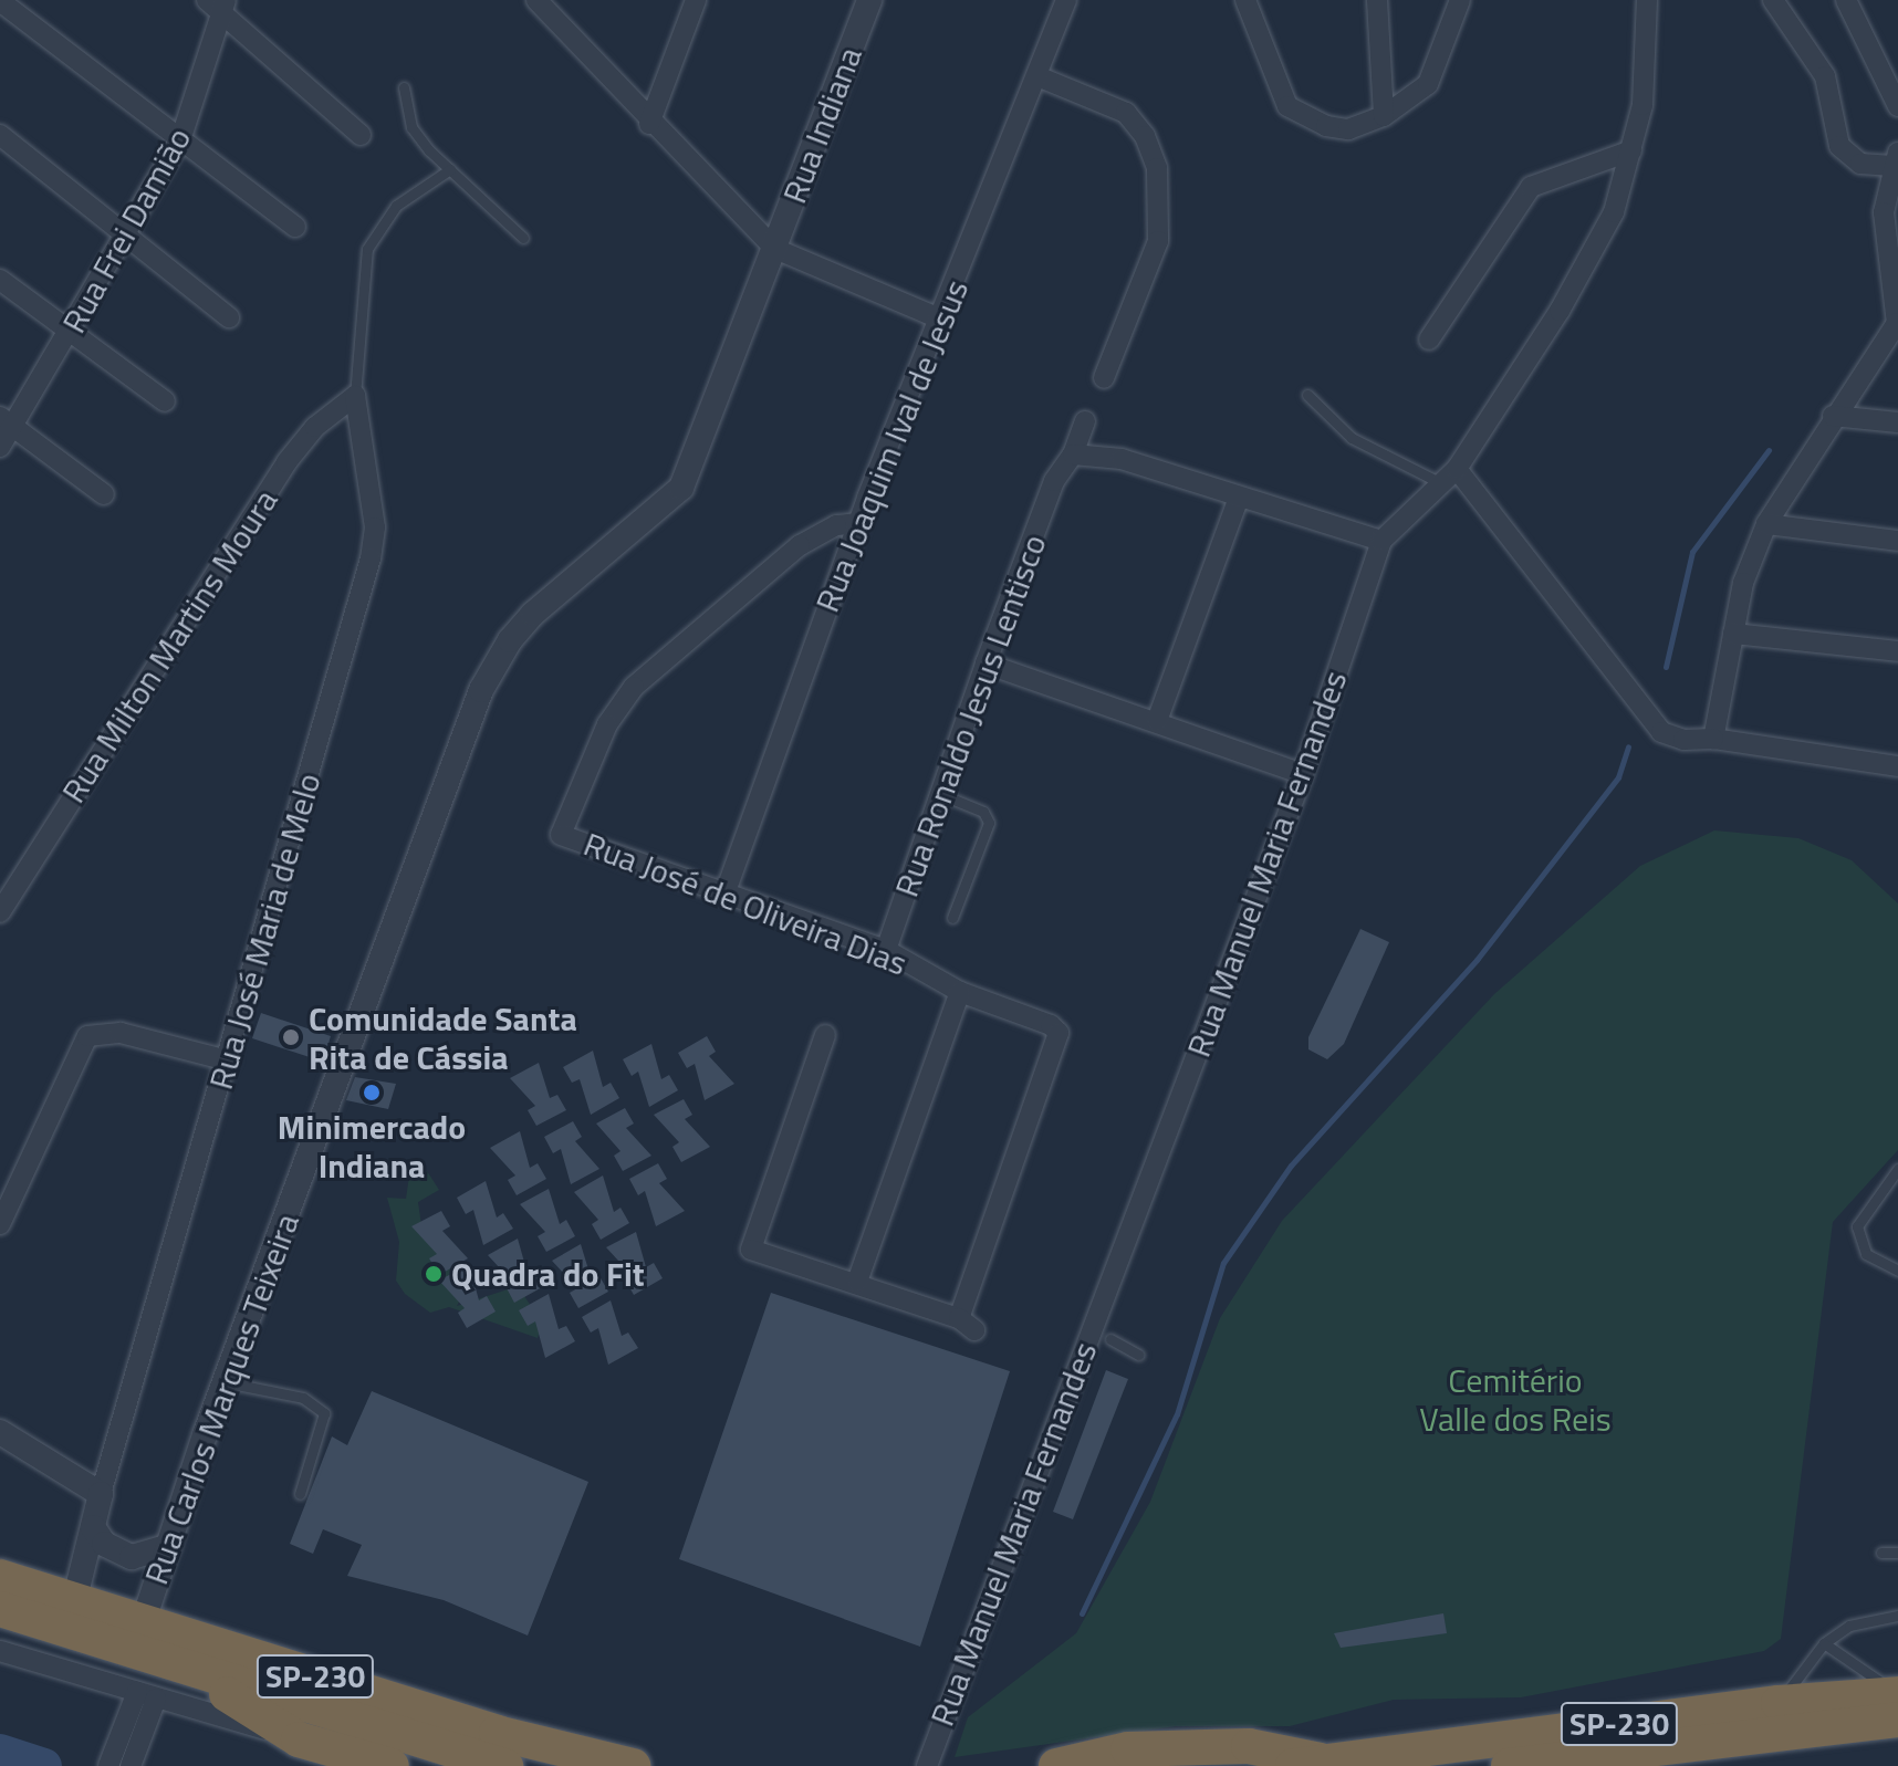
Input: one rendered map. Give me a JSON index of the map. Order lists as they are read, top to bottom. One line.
{"streets":{"highway":["SP-230"],"street":["Rua Indiana","Rua Frei Damião","Rua Joaquim Ival de Jesus","Rua Milton Martins Moura","Rua Ronaldo Jesus Lentisco","Rua Manuel Maria Fernandes","Rua José de Oliveira Dias","Rua José Maria de Melo","Rua Carlos Marques Teixeira"]},"crossings":[["Rua Indiana","Rua Carlos Marques Teixeira"],["Rua Joaquim Ival de Jesus","Rua José de Oliveira Dias"],["Rua Milton Martins Moura","Rua José Maria de Melo"],["Rua Ronaldo Jesus Lentisco","Rua José de Oliveira Dias"],["Rua José Maria de Melo","SP-230"],["Rua Carlos Marques Teixeira","SP-230"]],"parks":["Cemitério Valle dos Reis"],"places":["Comunidade Santa Rita de Cássia","Minimercado Indiana","Quadra do Fit"]}
